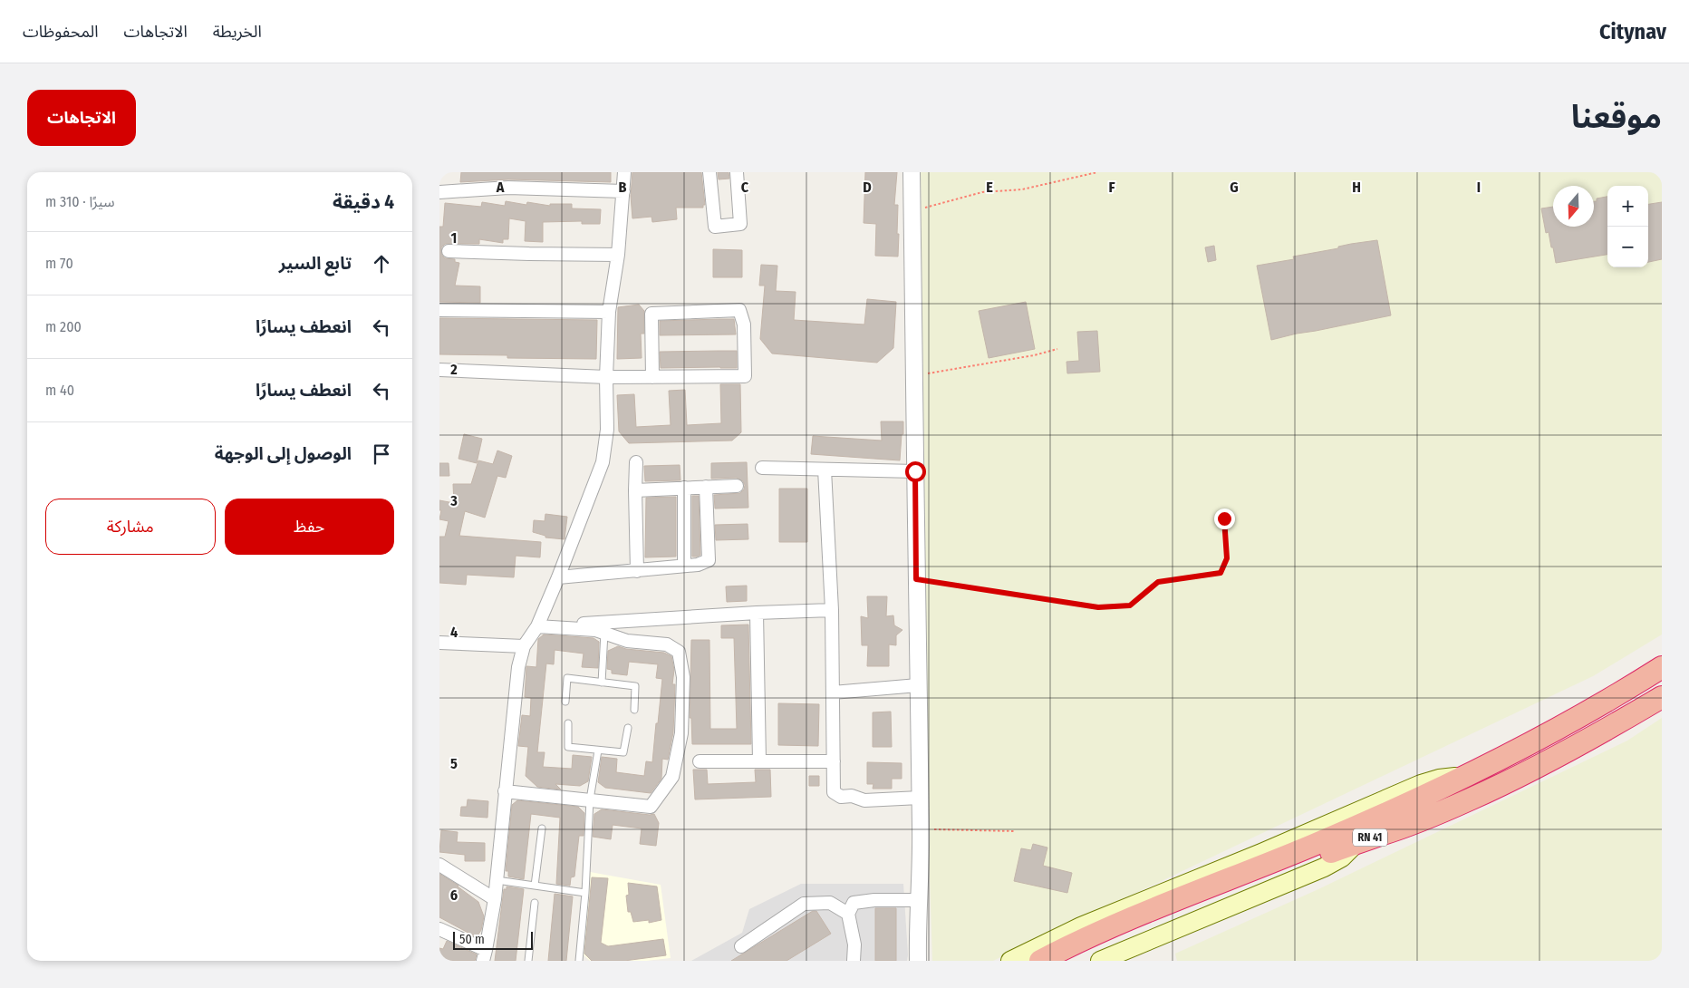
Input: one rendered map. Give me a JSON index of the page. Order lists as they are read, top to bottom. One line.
{"streets":{"highway":["RN 41"]},"scale_bar":"50 m","north":"bottom","page":{"header":"Citynav","nav":["الخريطة","الاتجاهات","المحفوظات"],"title":"موقعنا","buttons":["الاتجاهات",["حفظ","مشاركة"]],"heading":["4 دقيقة","سيرًا · 310 m"],"map_buttons":["+","−"],"list":[["تابع السير","70 m"],["انعطف يسارًا","200 m"],["انعطف يسارًا","40 m"],"الوصول إلى الوجهة"],"scale":"50 m"},"grid":{"columns":["A","B","C","D","E","F","G","H","I"],"rows":["1","2","3","4","5","6"]}}
